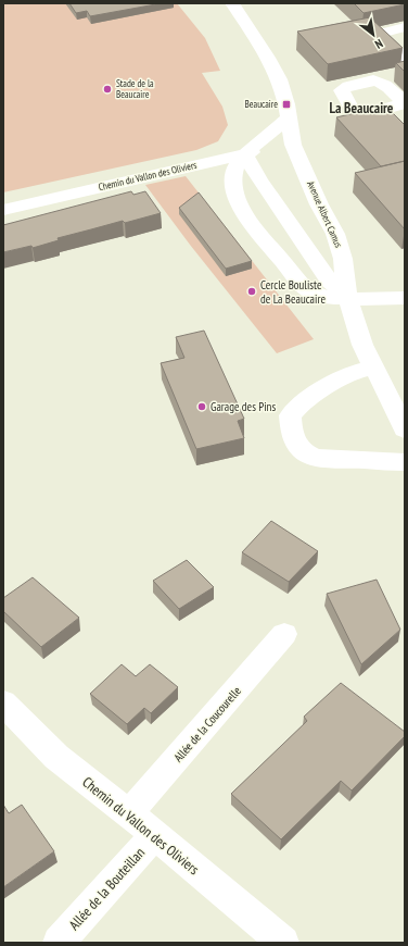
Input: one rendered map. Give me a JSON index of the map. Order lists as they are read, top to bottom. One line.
{"streets":{"street":["Chemin du Vallon des Oliviers","Avenue Albert Camus","Allée de la Coucourelle","Allée de la Bouteillan"]},"crossings":[["Chemin du Vallon des Oliviers","Avenue Albert Camus"],["Chemin du Vallon des Oliviers","Allée de la Coucourelle"],["Chemin du Vallon des Oliviers","Allée de la Bouteillan"]],"districts":["La Beaucaire"],"places":{"other":["Stade de la Beaucaire","Cercle Bouliste de La Beaucaire","Garage des Pins"],"transit":["Beaucaire"]},"north":"bottom right"}
